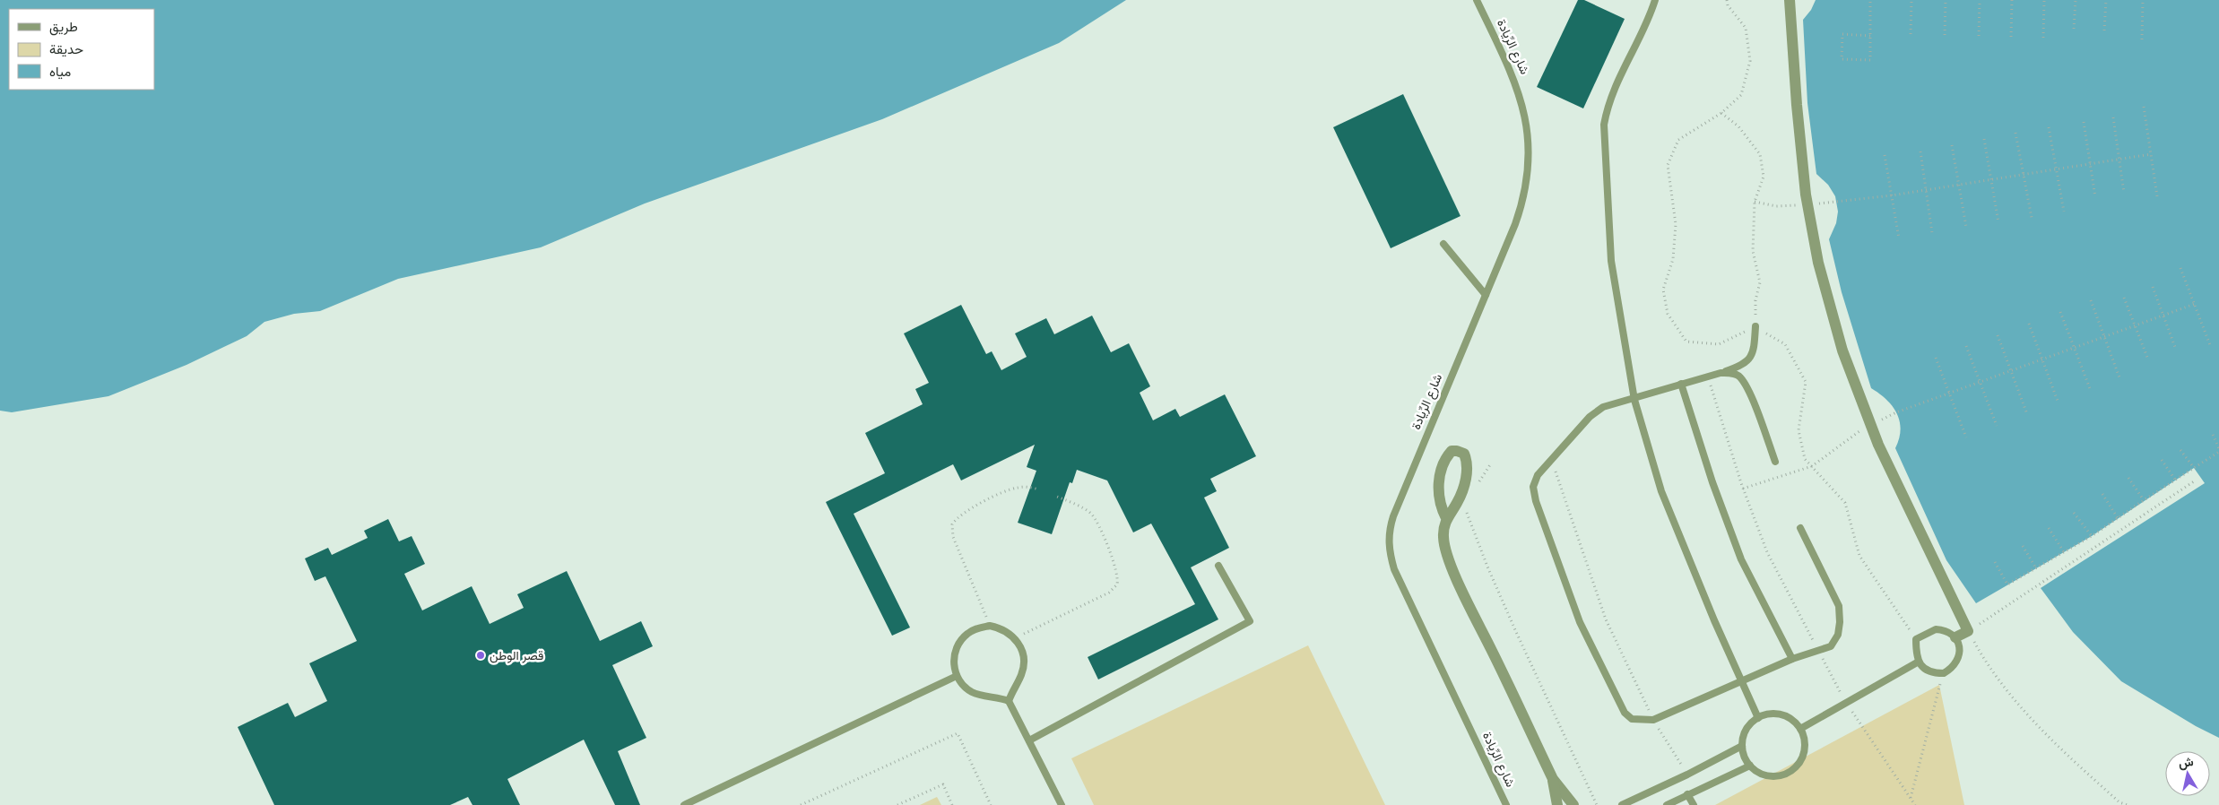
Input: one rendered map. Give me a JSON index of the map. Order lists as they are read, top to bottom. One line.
{"streets":{"lane":["شارع الرِّيادة"]},"places":["قصر الوطن"],"legend":["طريق","حديقة","مياه"],"north":"top"}
